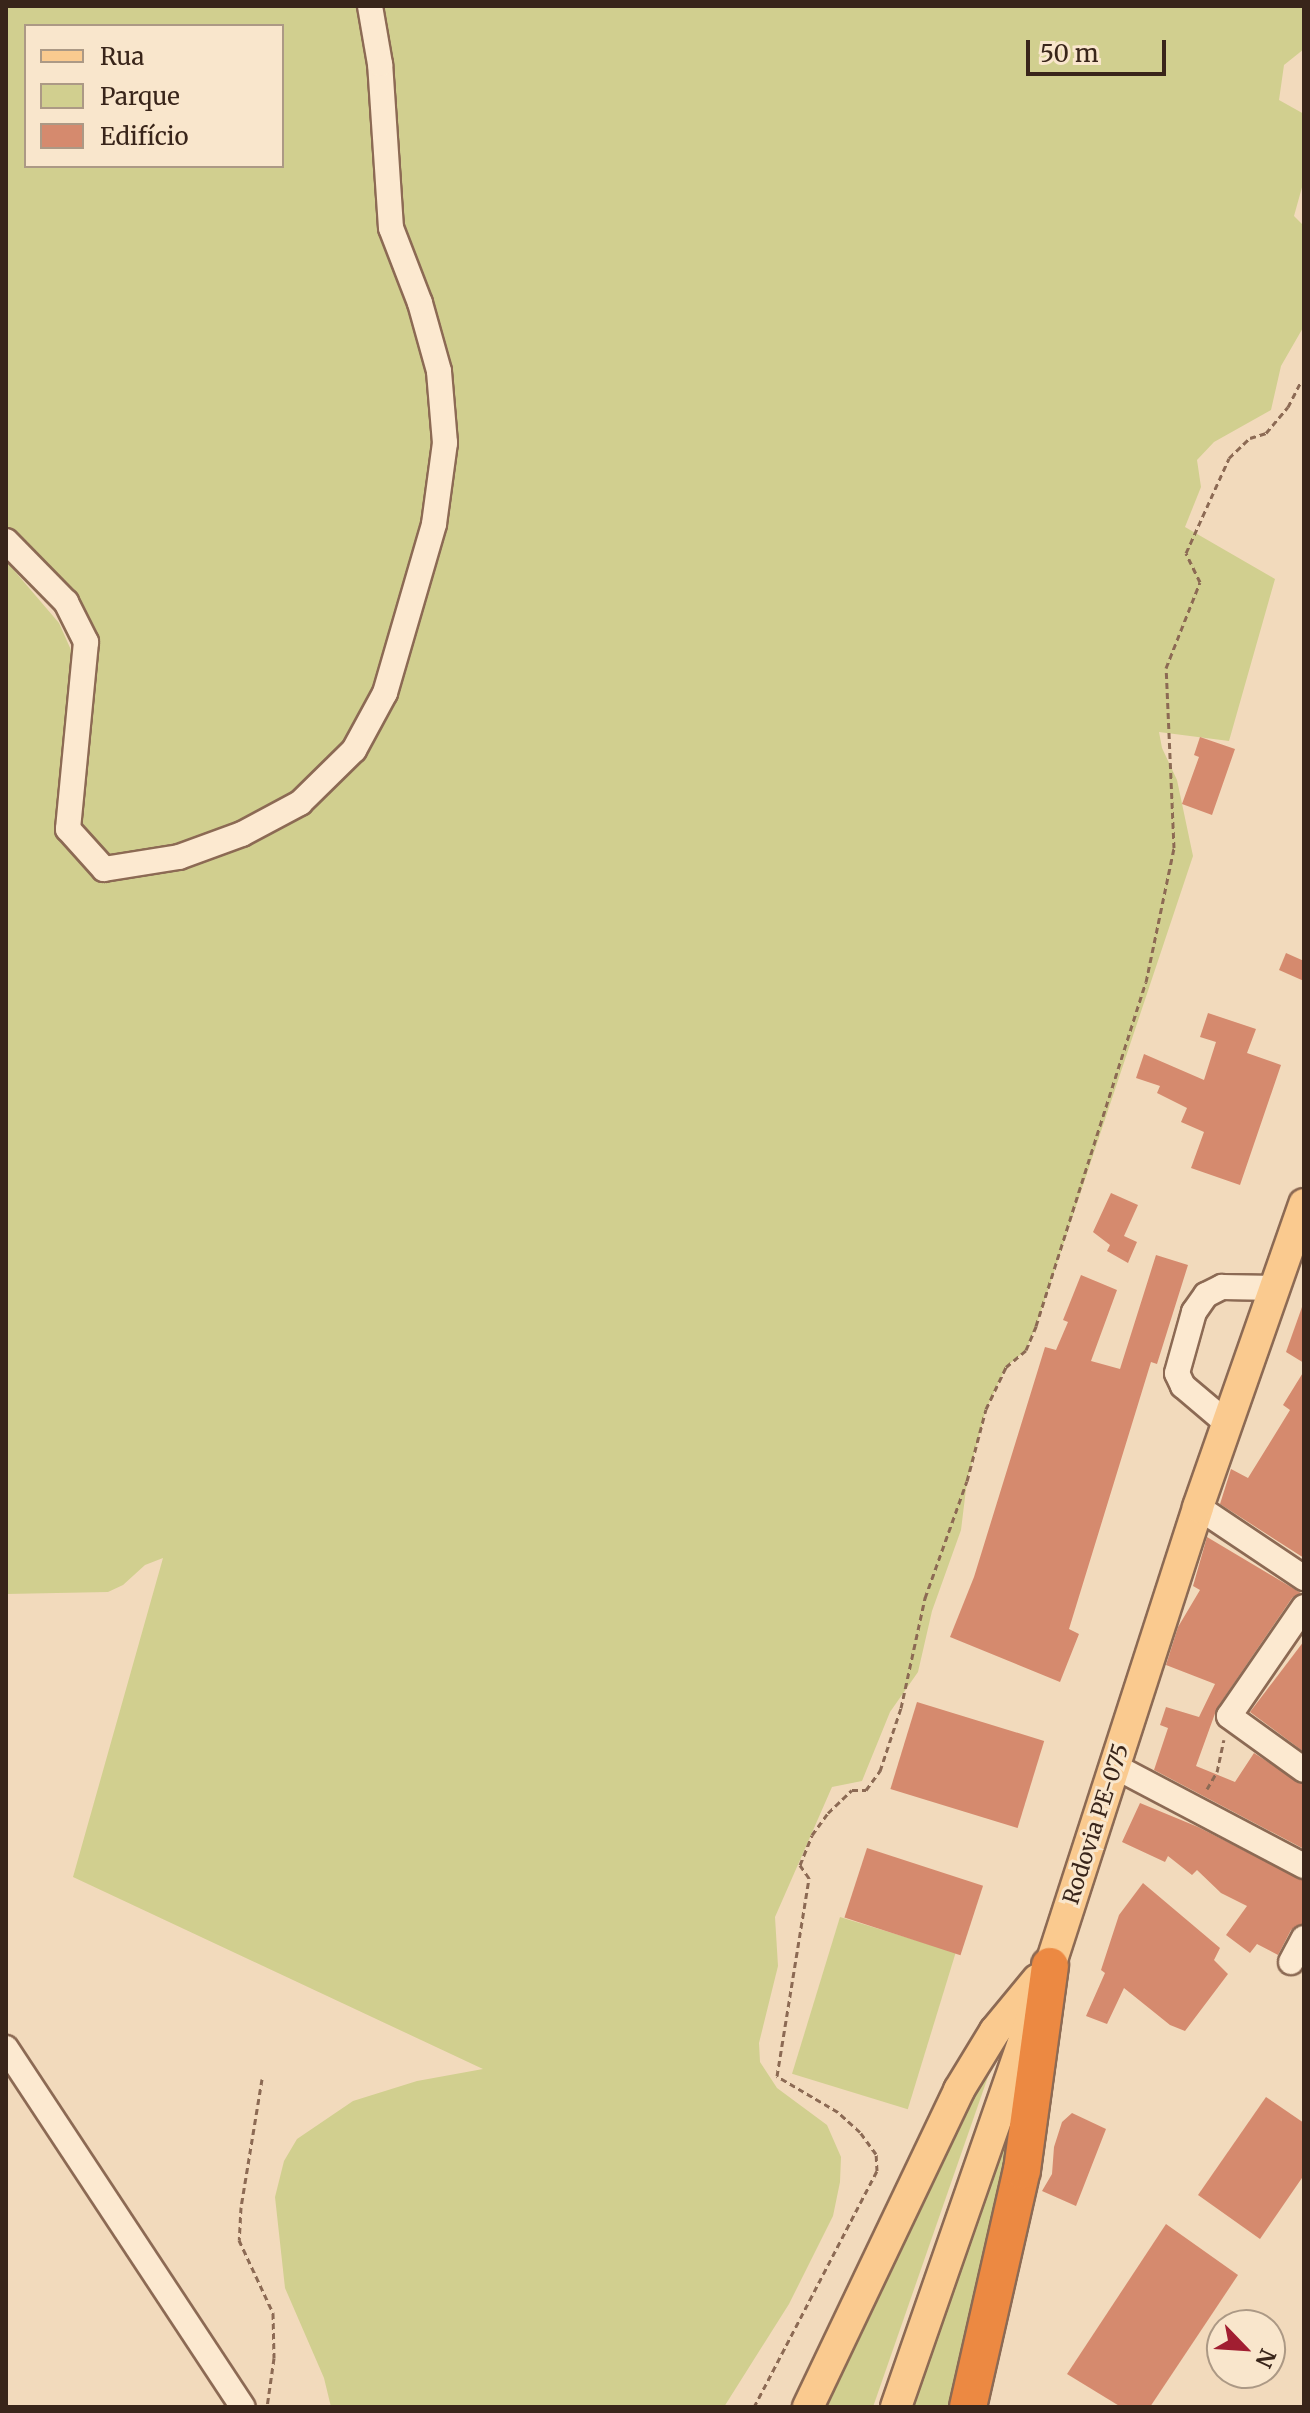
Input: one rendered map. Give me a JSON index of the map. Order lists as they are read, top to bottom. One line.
{"streets":{"main road":["Rodovia PE-075"]},"legend":["Rua","Parque","Edifício"],"scale_bar":"50 m","north":"bottom right"}
